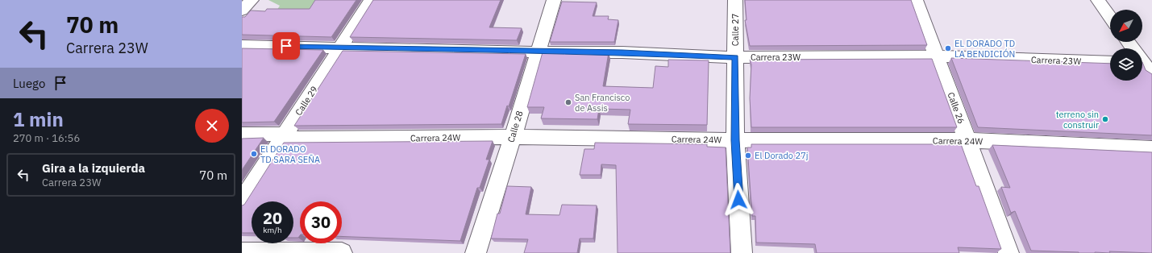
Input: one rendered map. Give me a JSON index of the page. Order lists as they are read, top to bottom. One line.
{"streets":{"street":["Calle 27","Carrera 23W","Calle 29","Calle 26","Calle 28","Carrera 24W"]},"crossings":[["Calle 27","Carrera 23W"],["Calle 27","Carrera 24W"],["Carrera 23W","Calle 29"],["Carrera 23W","Calle 26"],["Carrera 23W","Calle 28"],["Calle 29","Carrera 24W"],["Calle 26","Carrera 24W"],["Calle 28","Carrera 24W"]],"places":["EL DORADO TD LA BENDICIÓN","San Francisco de Assis","terreno sin construir","El DORADO TD SARA SEÑA","El Dorado 27j"],"north":"bottom left","page":{"turn":["70 m","Carrera 23W"],"then":"Luego","heading":["1 min","270 m · 16:56"],"list":[{"name":"Gira a la izquierda","note":"Carrera 23W","value":"70 m"}],"speed":"20 km/h","limit":"30"}}
